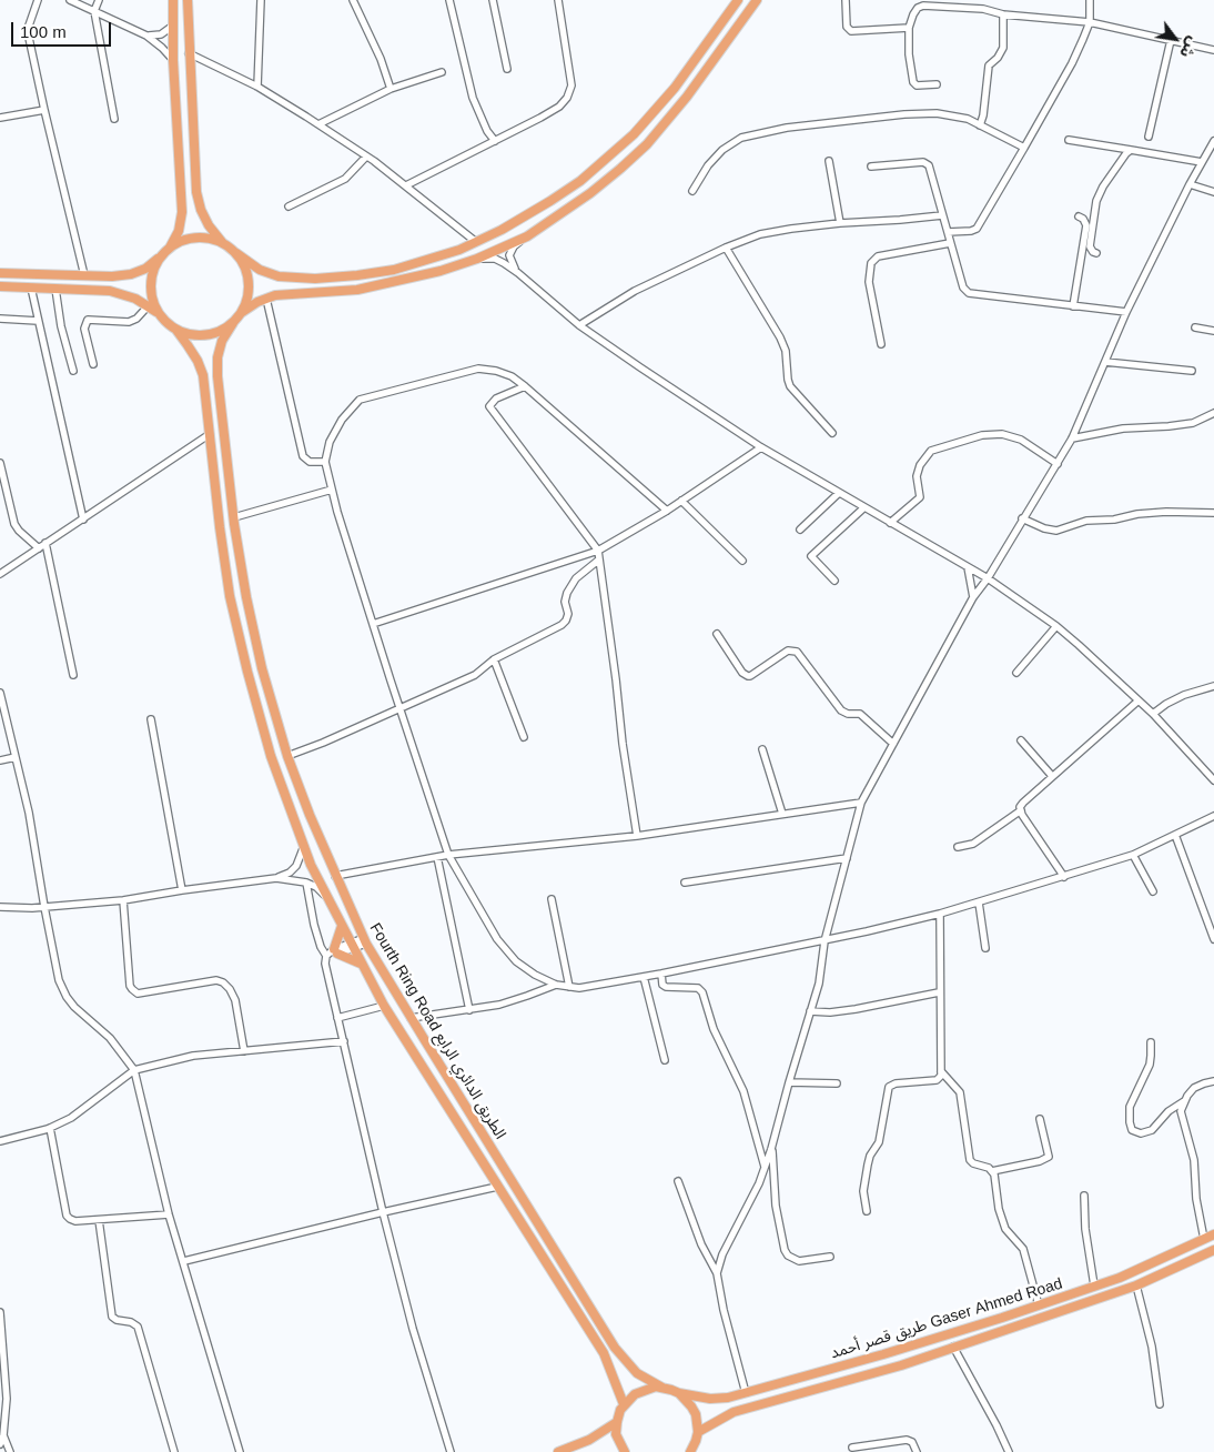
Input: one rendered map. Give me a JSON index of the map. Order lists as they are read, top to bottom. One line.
{"streets":{"main road":["Fourth Ring Road الطريق الدائري الرابع","طريق قصر أحمد Gaser Ahmed Road"]},"crossings":[["Fourth Ring Road الطريق الدائري الرابع","طريق قصر أحمد Gaser Ahmed Road"]],"scale_bar":"100 m","north":"bottom right"}
